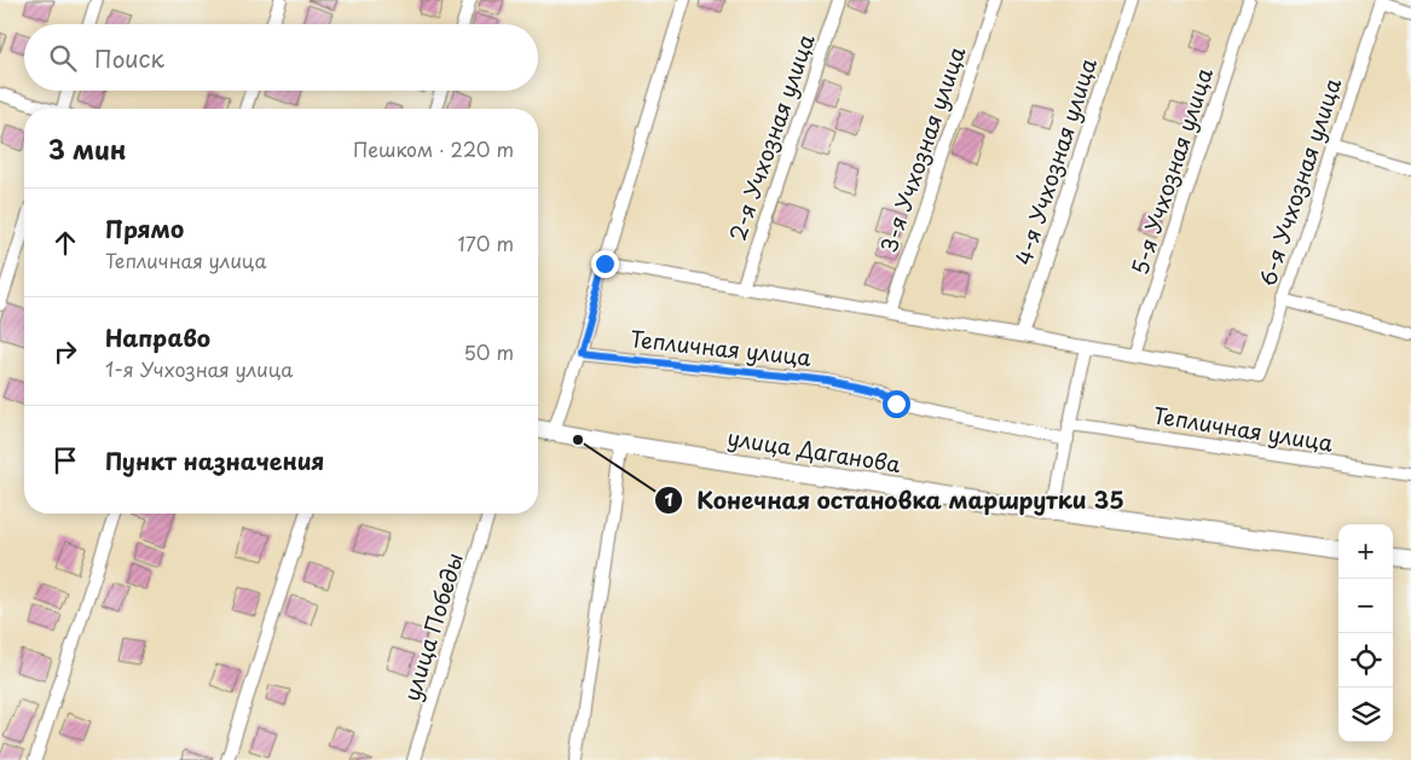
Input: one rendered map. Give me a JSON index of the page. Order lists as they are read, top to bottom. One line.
{"streets":{"main road":["улица Даганова"],"street":["2-я Учхозная улица","3-я Учхозная улица","4-я Учхозная улица","5-я Учхозная улица","6-я Учхозная улица","Тепличная улица","улица Победы"]},"crossings":[["5-я Учхозная улица","6-я Учхозная улица"]],"places":["Конечная остановка маршрутки 35"],"page":{"search":"Поиск","heading":["3 мин","Пешком · 220 m"],"list":[["Прямо","Тепличная улица","170 m"],["Направо","1-я Учхозная улица","50 m"],"Пункт назначения"],"map_buttons":["+","−"]}}
